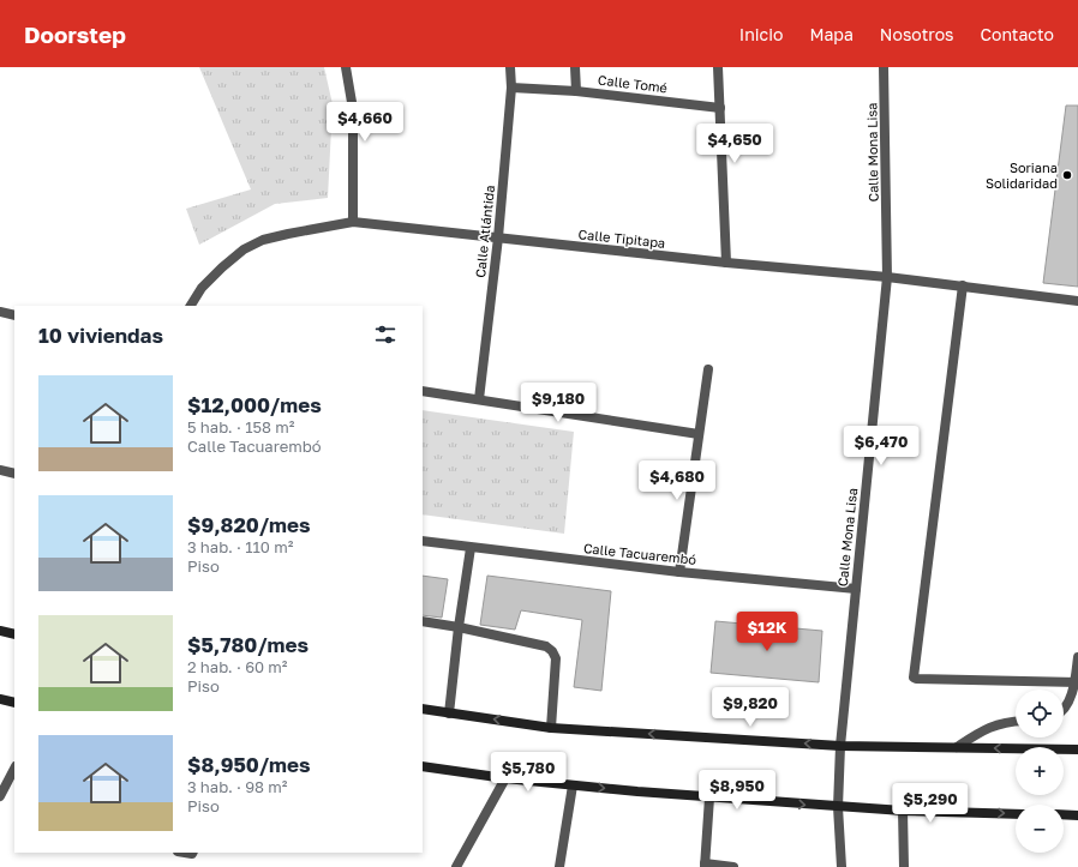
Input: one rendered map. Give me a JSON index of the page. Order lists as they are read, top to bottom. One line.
{"streets":{"street":["Calle Tomé","Calle Mona Lisa","Calle Atlántida","Calle Tipitapa","Calle Tacuarembó"]},"crossings":[["Calle Tomé","Calle Atlántida"],["Calle Mona Lisa","Calle Tipitapa"],["Calle Mona Lisa","Calle Tacuarembó"],["Calle Atlántida","Calle Tipitapa"]],"places":["Soriana Solidaridad"],"page":{"header":"Doorstep","nav":["Inicio","Mapa","Nosotros","Contacto"],"price":["$4,660","$4,650","$9,180","$6,470","$4,680","$12K","$9,820","$5,780","$8,950","$5,290"],"heading":"10 viviendas","list":[{"name":"$12,000/mes","note":"5 hab. · 158 m² · Calle Tacuarembó"},{"name":"$9,820/mes","note":"3 hab. · 110 m² · Piso"},{"name":"$5,780/mes","note":"2 hab. · 60 m² · Piso"},{"name":"$8,950/mes","note":"3 hab. · 98 m² · Piso"}],"map_buttons":["+","−"]}}
